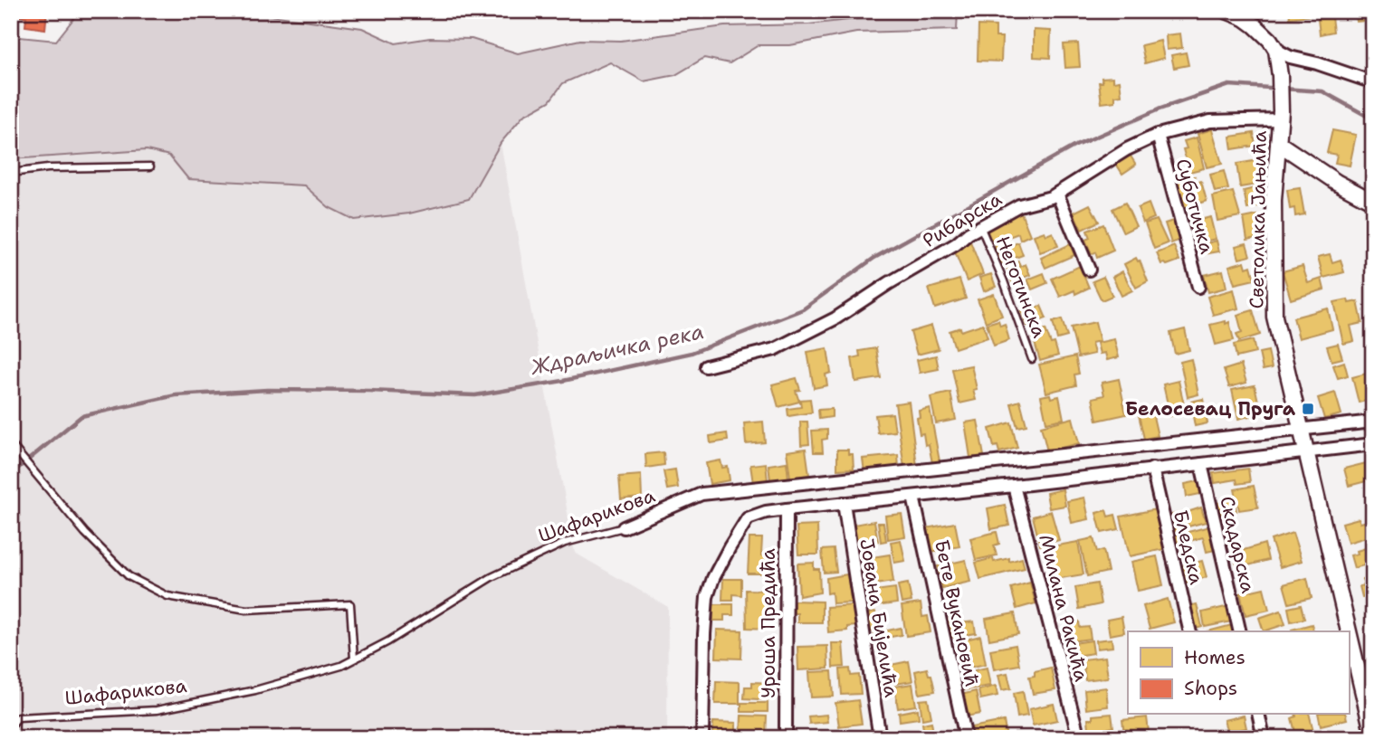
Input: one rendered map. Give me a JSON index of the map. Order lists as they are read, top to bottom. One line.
{"streets":{"street":["Суботичка","Рибарска","Светолика Јањића","Шафарикова","Скадарска","Бледска","Милана Ракића","Бете Вукановић","Јована Бијелића","Уроша Предића"],"lane":["Неготинска"]},"crossings":[["Суботичка","Рибарска"],["Рибарска","Светолика Јањића"],["Рибарска","Неготинска"],["Светолика Јањића","Шафарикова"]],"water":["Ждраљичка река"],"places":{"transit":["Белосевац Пруга"]},"legend":["Homes","Shops"]}
